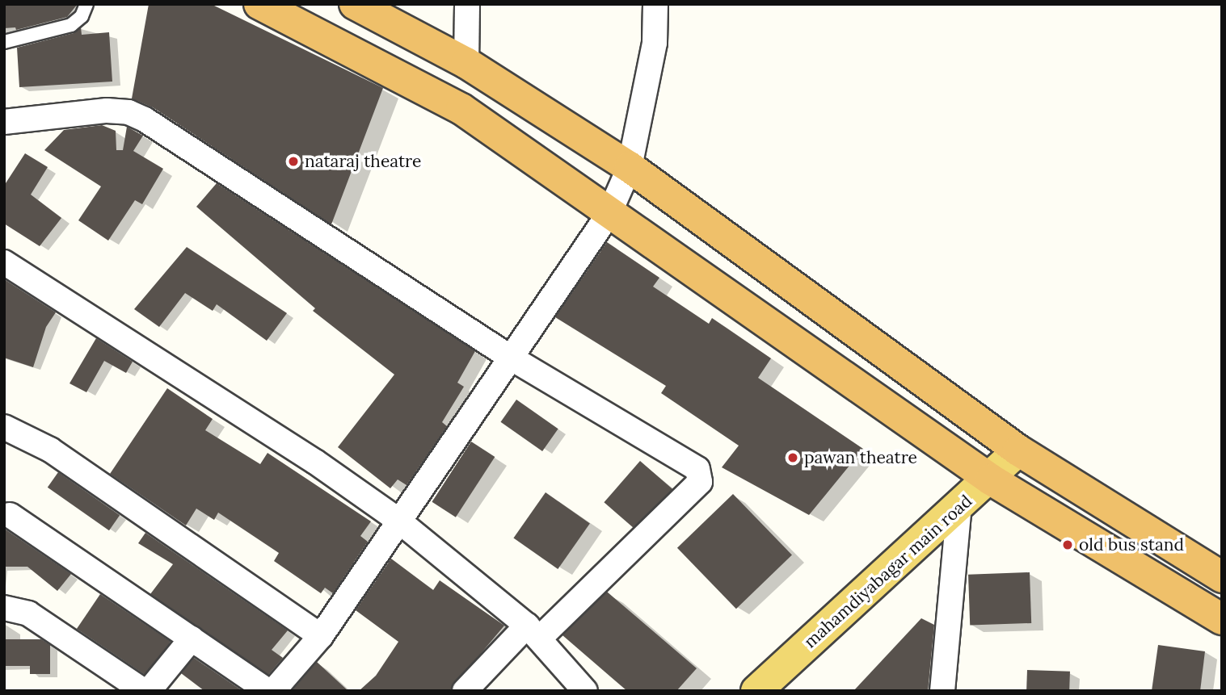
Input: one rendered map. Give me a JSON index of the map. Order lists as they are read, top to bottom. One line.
{"streets":{"main road":["mahamdiyabagar main road"]},"places":["nataraj theatre","pawan theatre","old bus stand"]}
